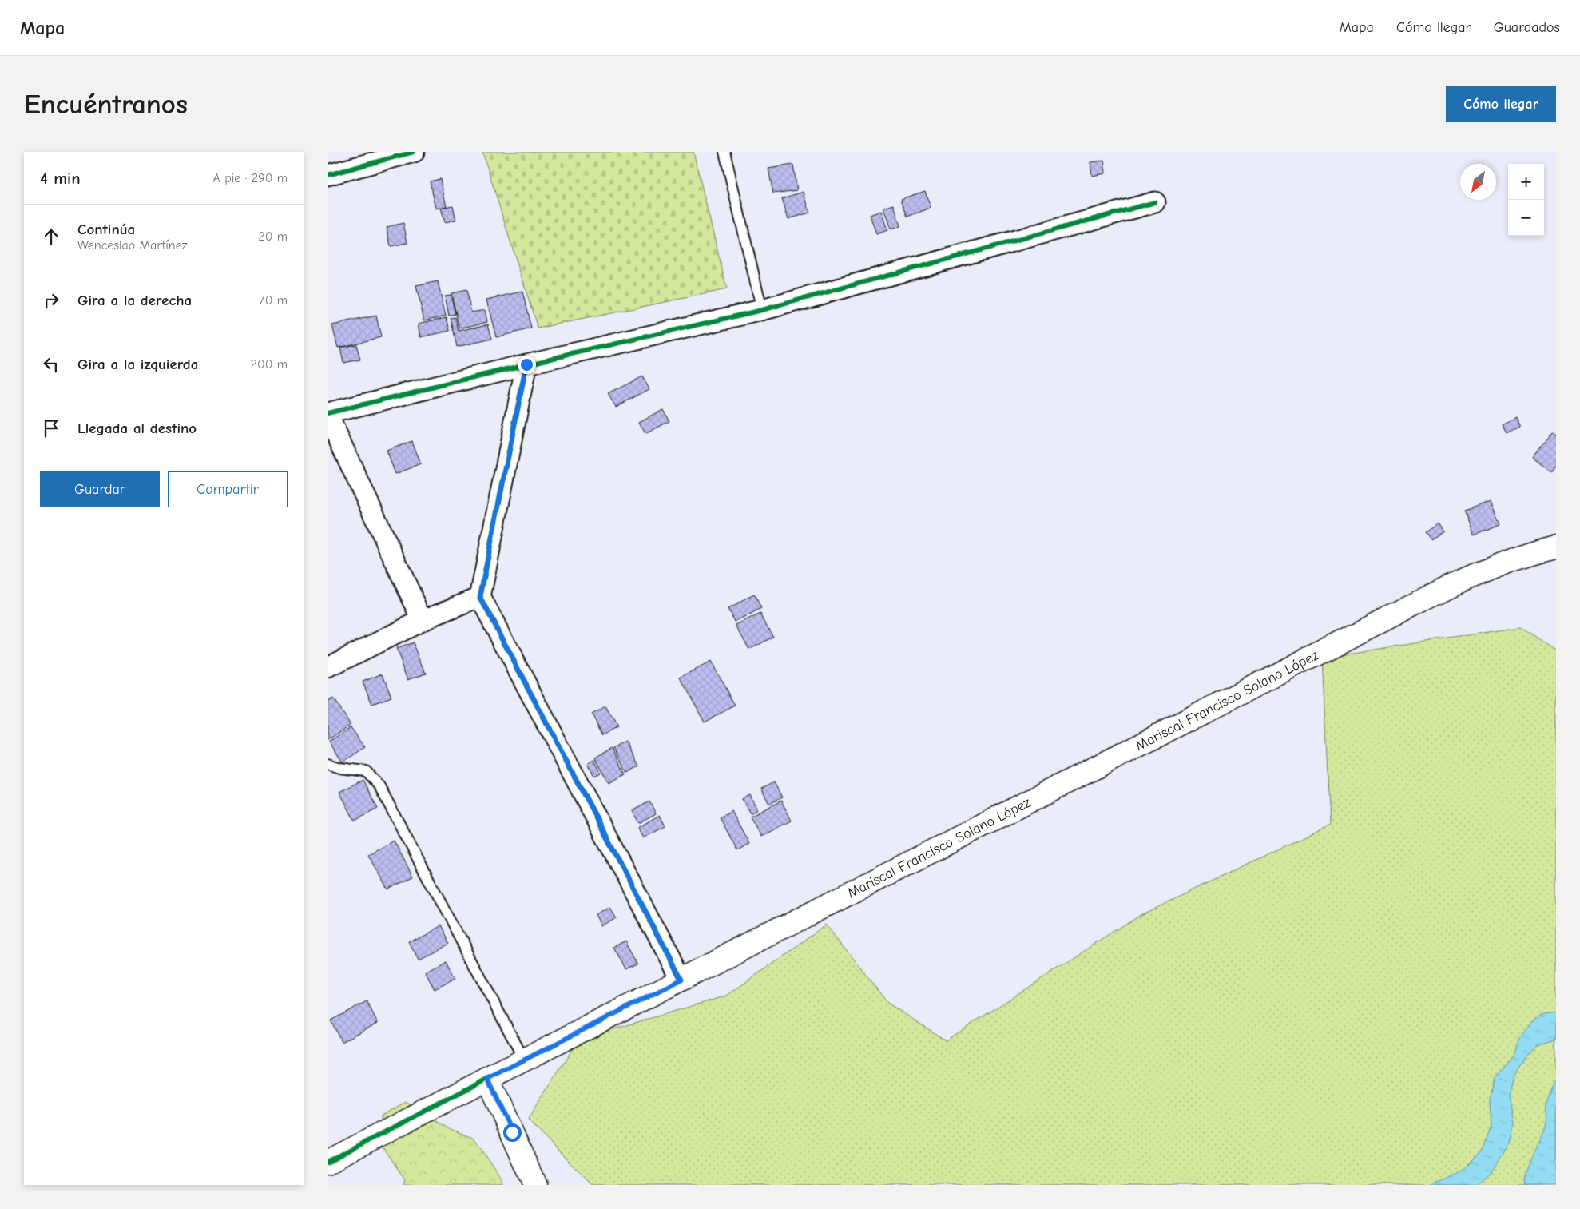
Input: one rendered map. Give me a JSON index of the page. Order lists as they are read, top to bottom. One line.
{"streets":{"main road":["Mariscal Francisco Solano López"]},"north":"bottom left","page":{"header":"Mapa","nav":["Mapa","Cómo llegar","Guardados"],"buttons":["Cómo llegar",["Guardar","Compartir"]],"title":"Encuéntranos","heading":["4 min","A pie · 290 m"],"map_buttons":["+","−"],"list":[["Continúa","Wenceslao Martínez","20 m"],["Gira a la derecha","70 m"],["Gira a la izquierda","200 m"],"Llegada al destino"]}}
